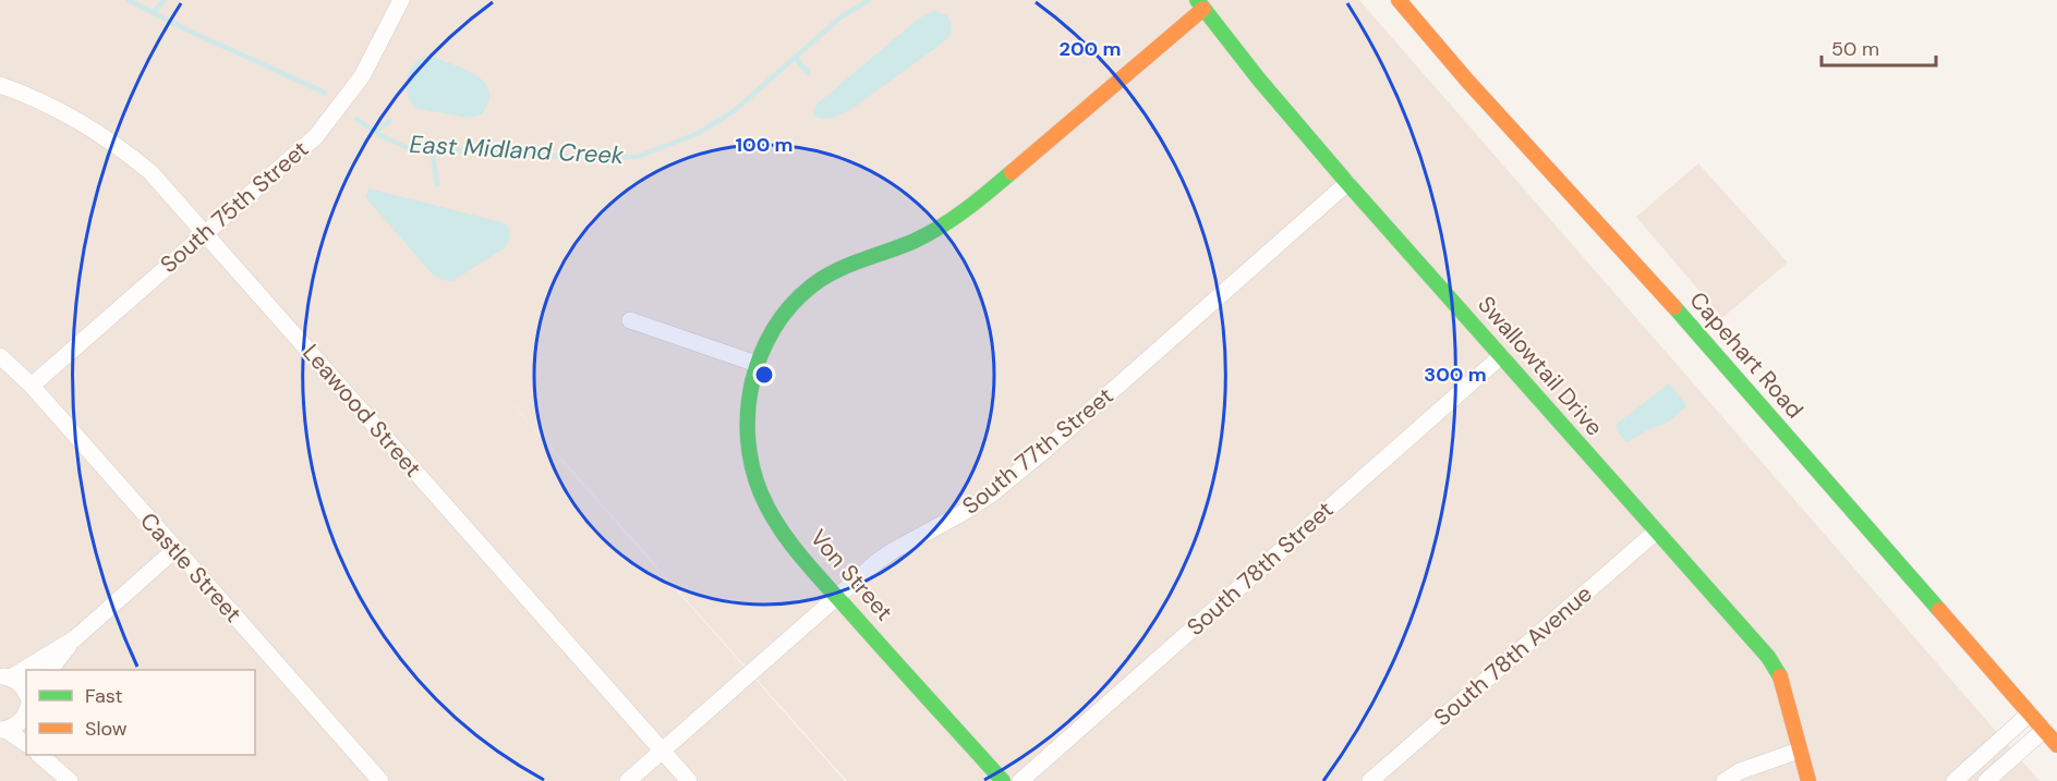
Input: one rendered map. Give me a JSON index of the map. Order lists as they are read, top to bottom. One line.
{"streets":{"street":["South 75th Street","Capehart Road","Swallowtail Drive","Leawood Street","South 77th Street","Castle Street","South 78th Street","Von Street","South 78th Avenue"]},"crossings":[["South 75th Street","Leawood Street"],["South 75th Street","Castle Street"],["Swallowtail Drive","South 77th Street"],["Swallowtail Drive","South 78th Street"],["Swallowtail Drive","Von Street"],["Swallowtail Drive","South 78th Avenue"],["Leawood Street","South 77th Street"],["South 77th Street","Von Street"]],"water":["East Midland Creek"],"legend":["Fast","Slow"],"scale_bar":"50 m","rings":["200 m","100 m","300 m"]}
